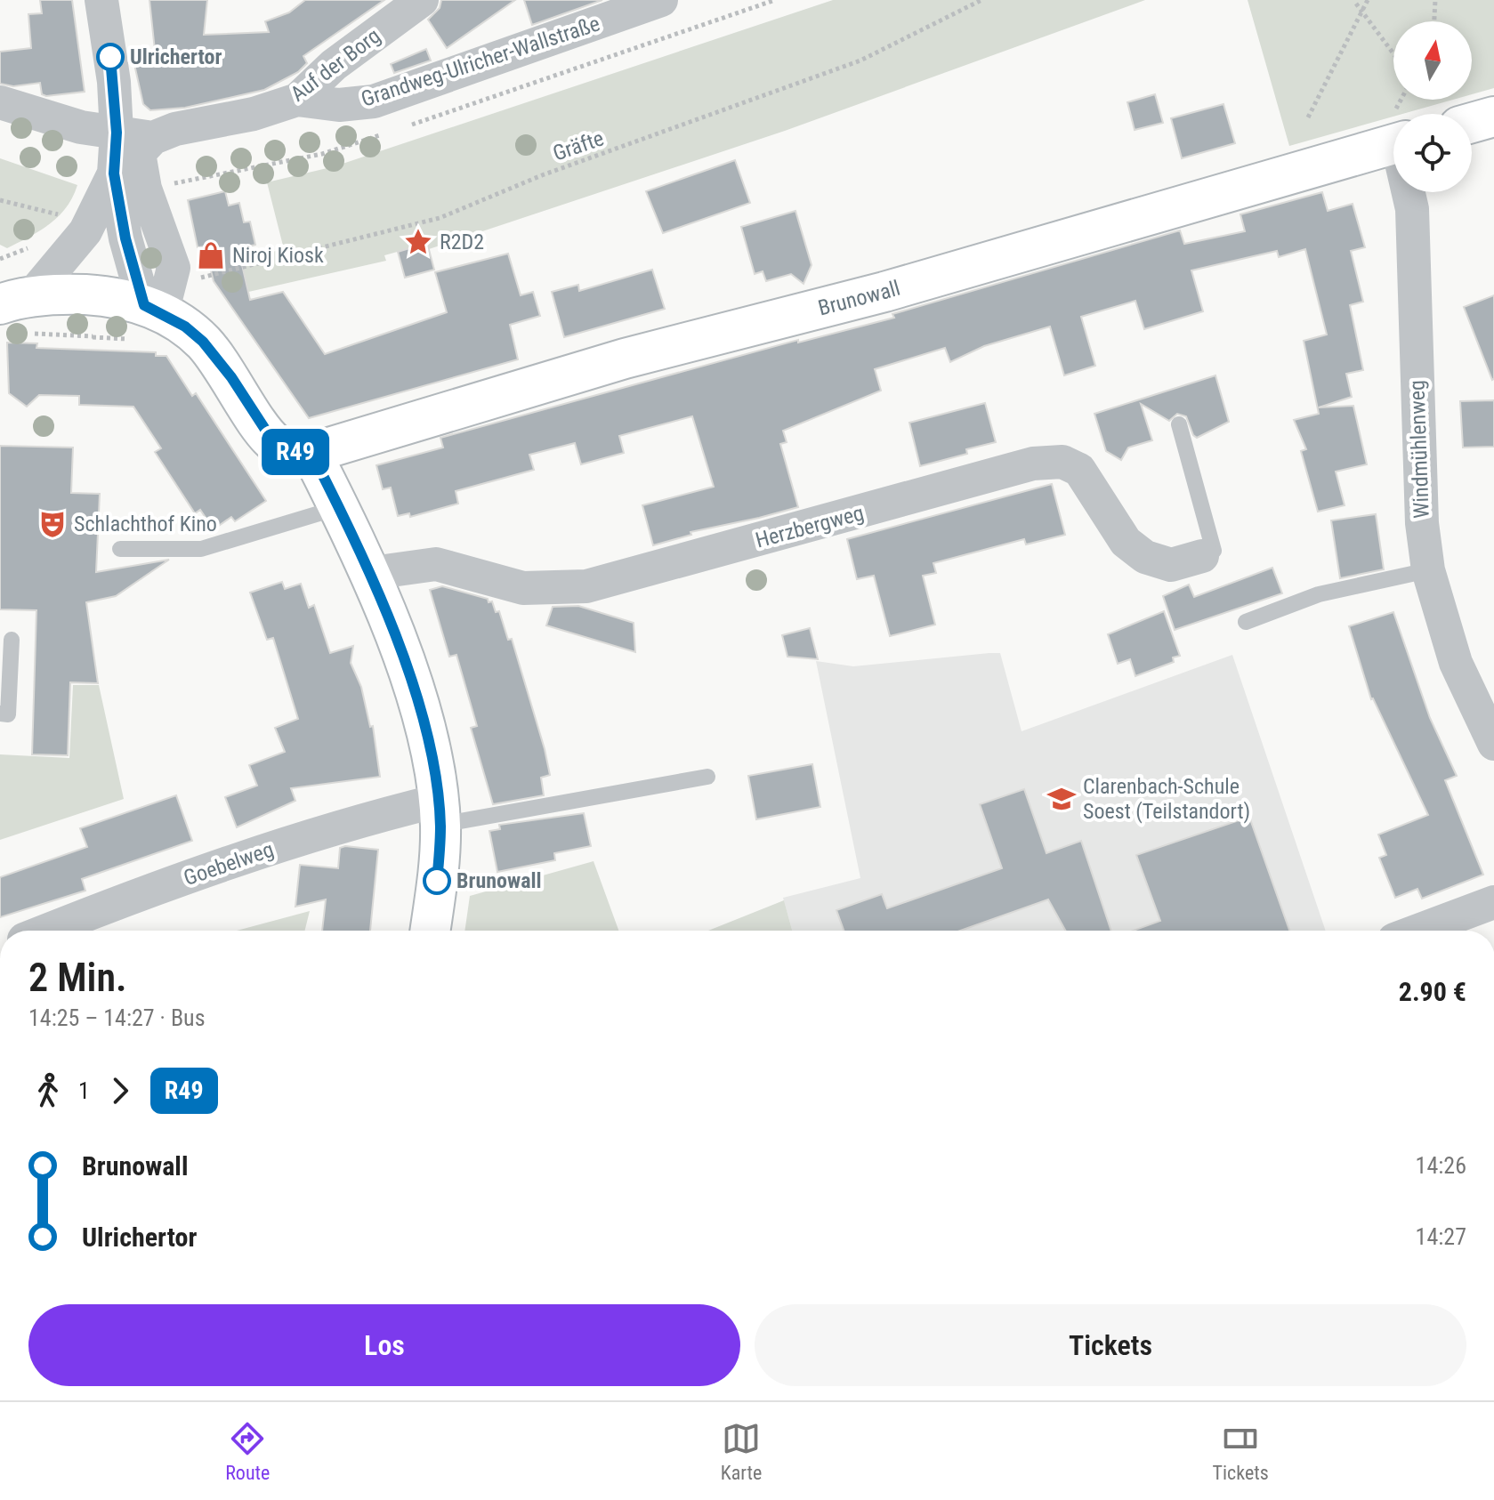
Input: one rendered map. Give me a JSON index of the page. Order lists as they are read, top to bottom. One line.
{"streets":{"street":["Grandweg-Ulricher-Wallstraße","Auf der Borg","Brunowall","Windmühlenweg","Herzbergweg","Goebelweg"],"path":["Gräfte"]},"crossings":[["Grandweg-Ulricher-Wallstraße","Auf der Borg"]],"places":{"other":["Ulrichertor","Brunowall"],"place":["R2D2"],"shop":["Niroj Kiosk"],"theatre":["Schlachthof Kino"],"school or university":["Clarenbach-Schule Soest (Teilstandort)"]},"lines":["bus line R49"],"north":"top","page":{"on_map":"R49","heading":["2 Min.","14:25 – 14:27 · Bus","2.90 €"],"legs":["1","R49"],"list":[{"name":"Brunowall","value":"14:26"},{"name":"Ulrichertor","value":"14:27"}],"buttons":["Los","Tickets"],"tabs":["Route","Karte","Tickets"]}}
